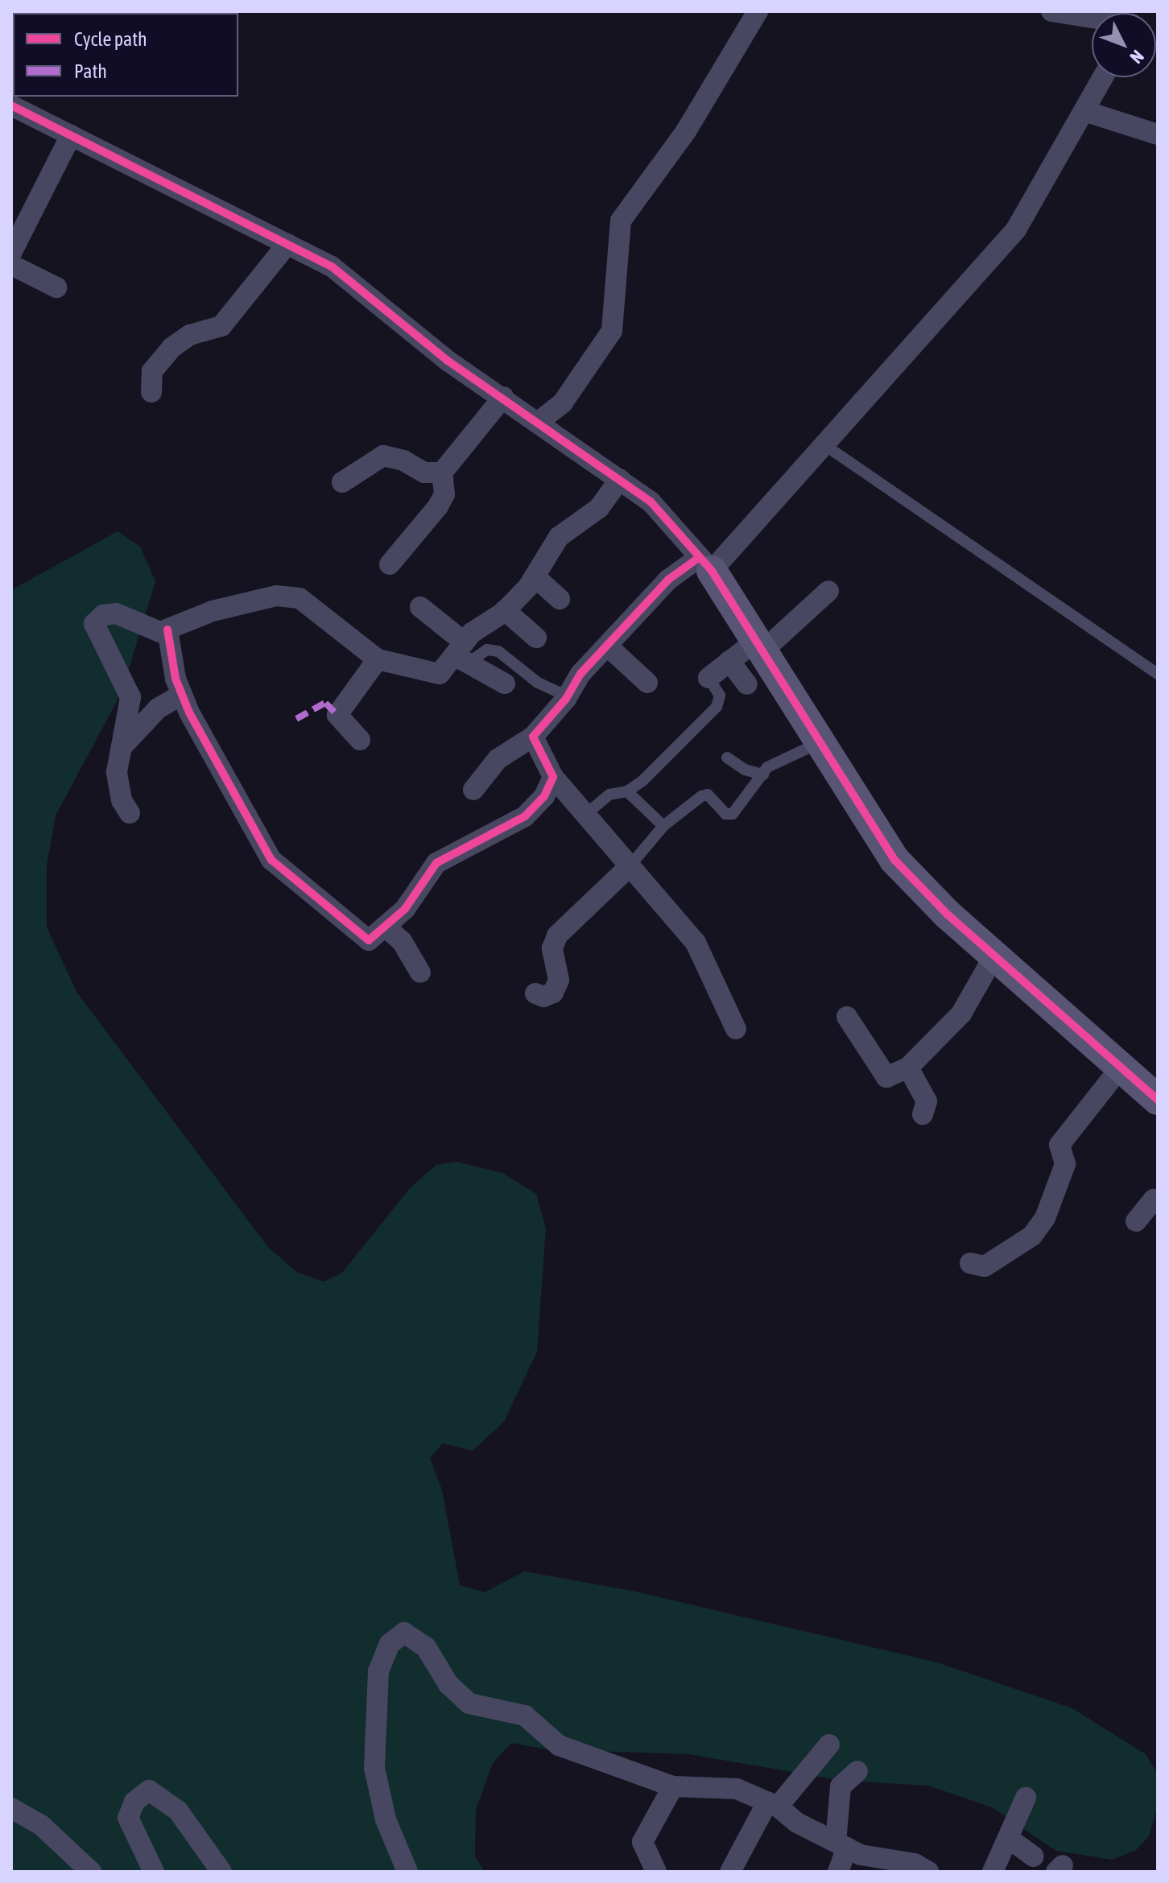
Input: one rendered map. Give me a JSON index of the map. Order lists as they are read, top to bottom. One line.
{"legend":["Cycle path","Path"],"north":"bottom right"}
